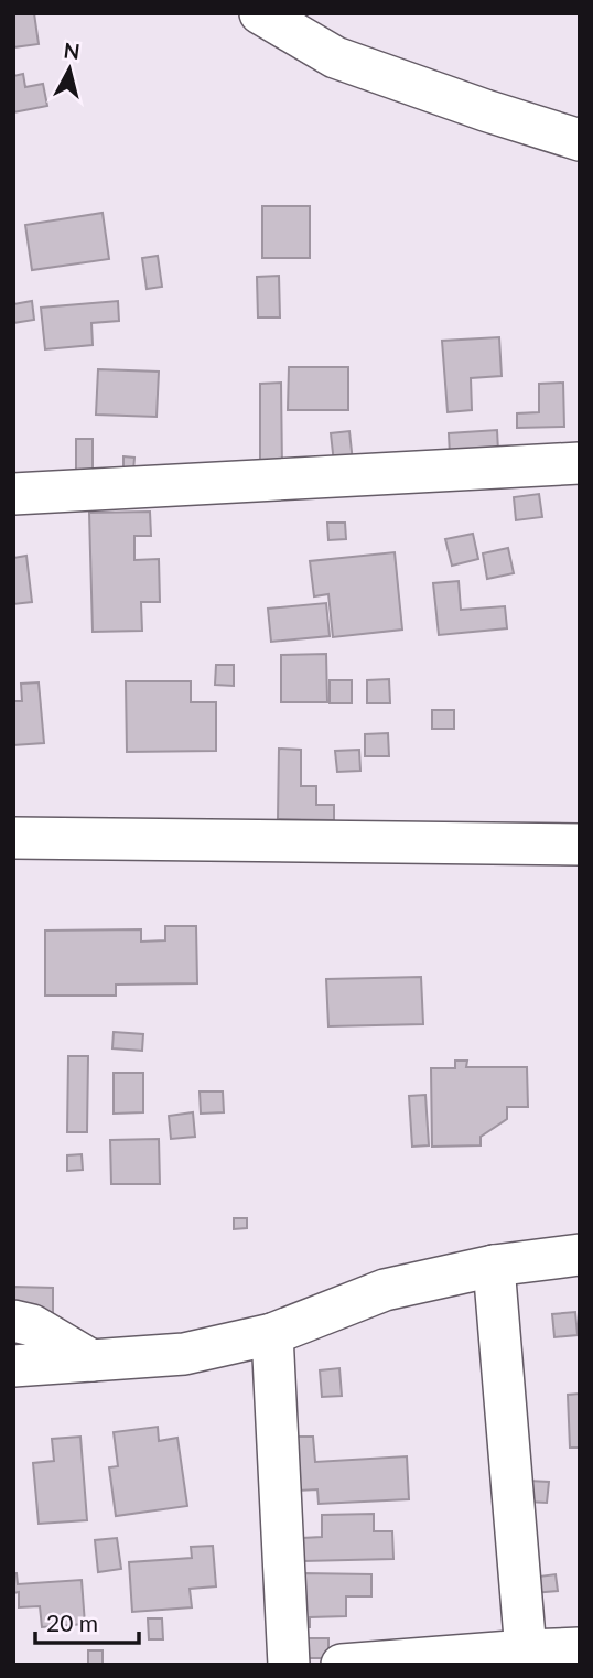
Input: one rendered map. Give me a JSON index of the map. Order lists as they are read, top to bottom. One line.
{"scale_bar":"20 m","north":"top"}
